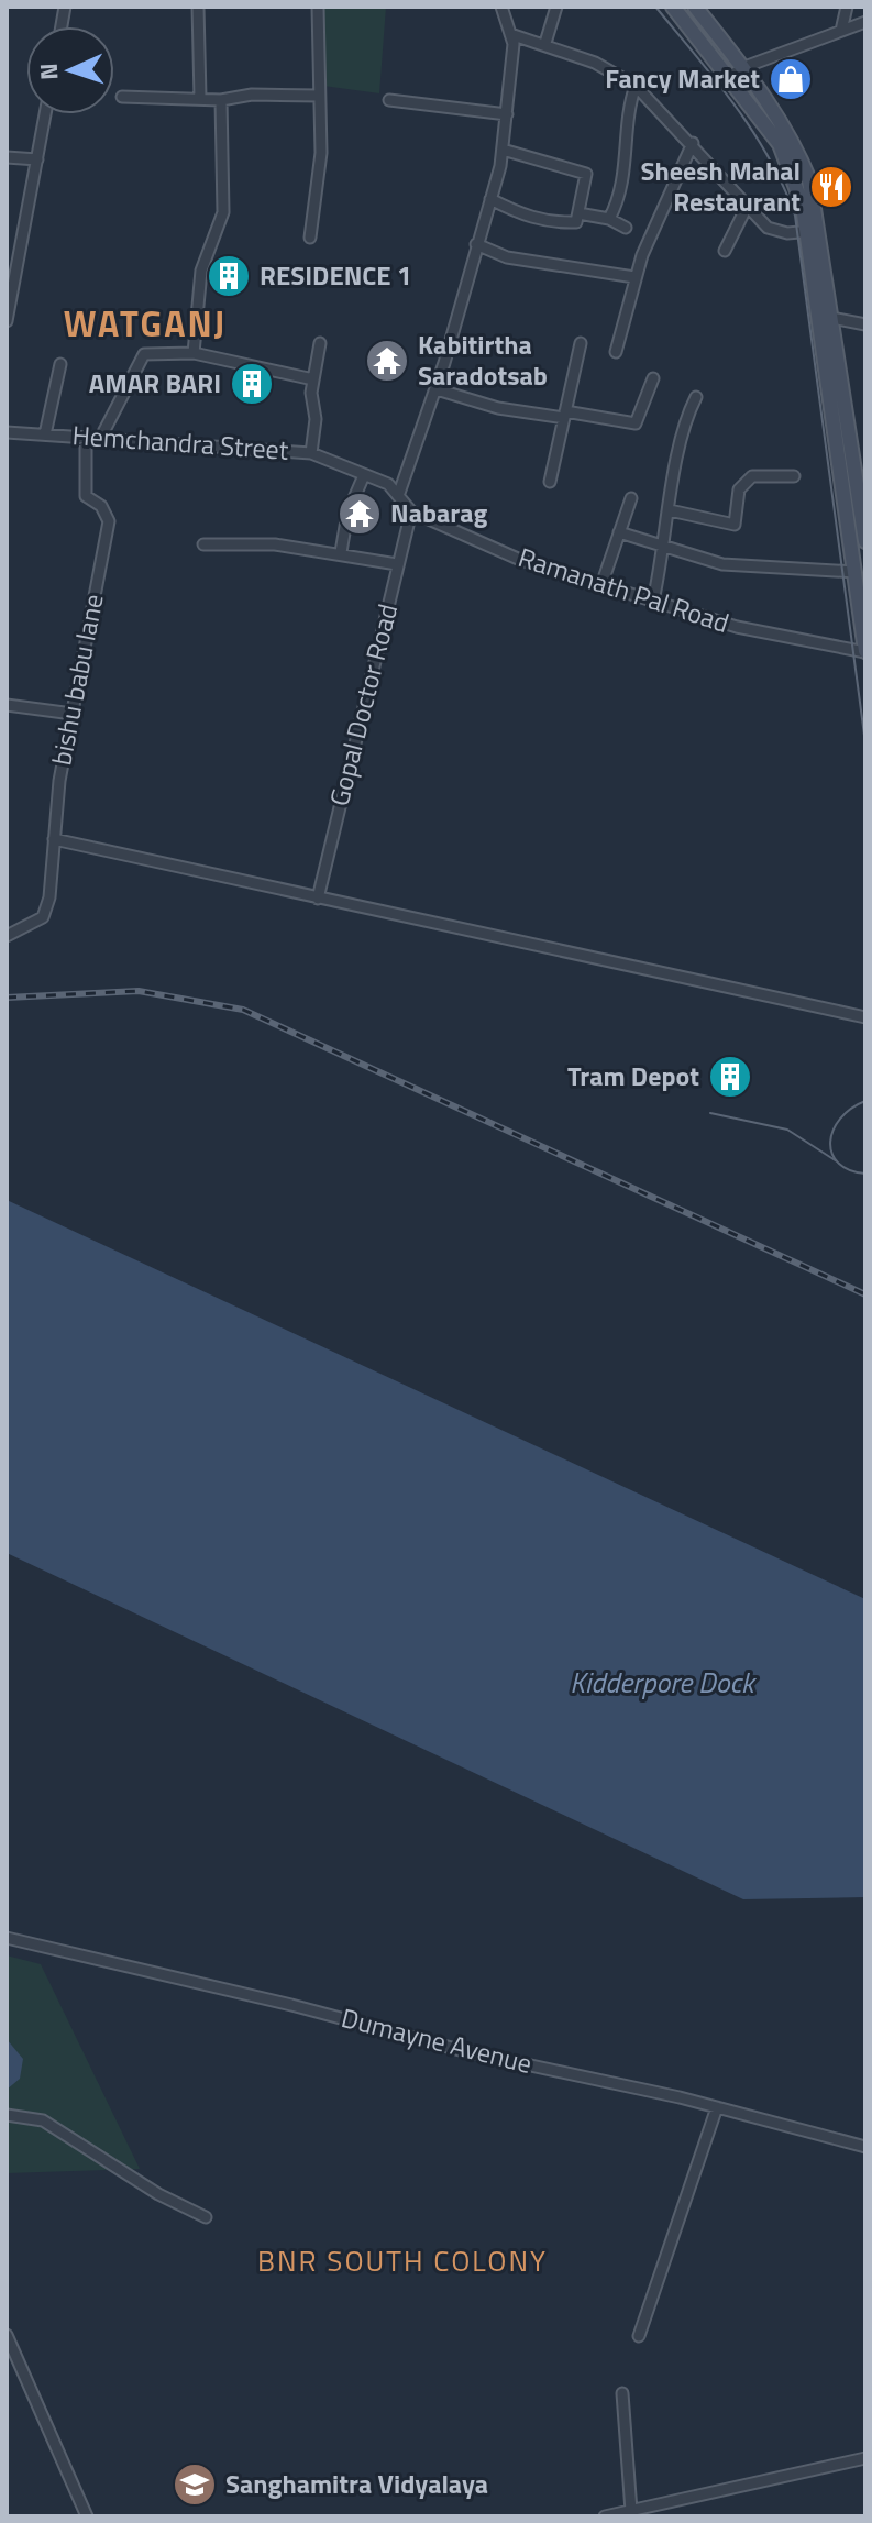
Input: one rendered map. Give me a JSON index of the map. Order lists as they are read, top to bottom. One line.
{"streets":{"street":["Hemchandra Street","Ramanath Pal Road","bishu babu lane","Gopal Doctor Road","Dumayne Avenue"]},"crossings":[["Hemchandra Street","Ramanath Pal Road"],["Hemchandra Street","bishu babu lane"],["Ramanath Pal Road","Gopal Doctor Road"]],"districts":["WATGANJ","BNR SOUTH COLONY"],"water":["Kidderpore Dock"],"places":{"shop":["Fancy Market"],"restaurant":["Sheesh Mahal Restaurant"],"building":["RESIDENCE 1","AMAR BARI","Tram Depot"],"temple":["Kabitirtha Saradotsab","Nabarag"],"school or university":["Sanghamitra Vidyalaya"]},"north":"left"}
